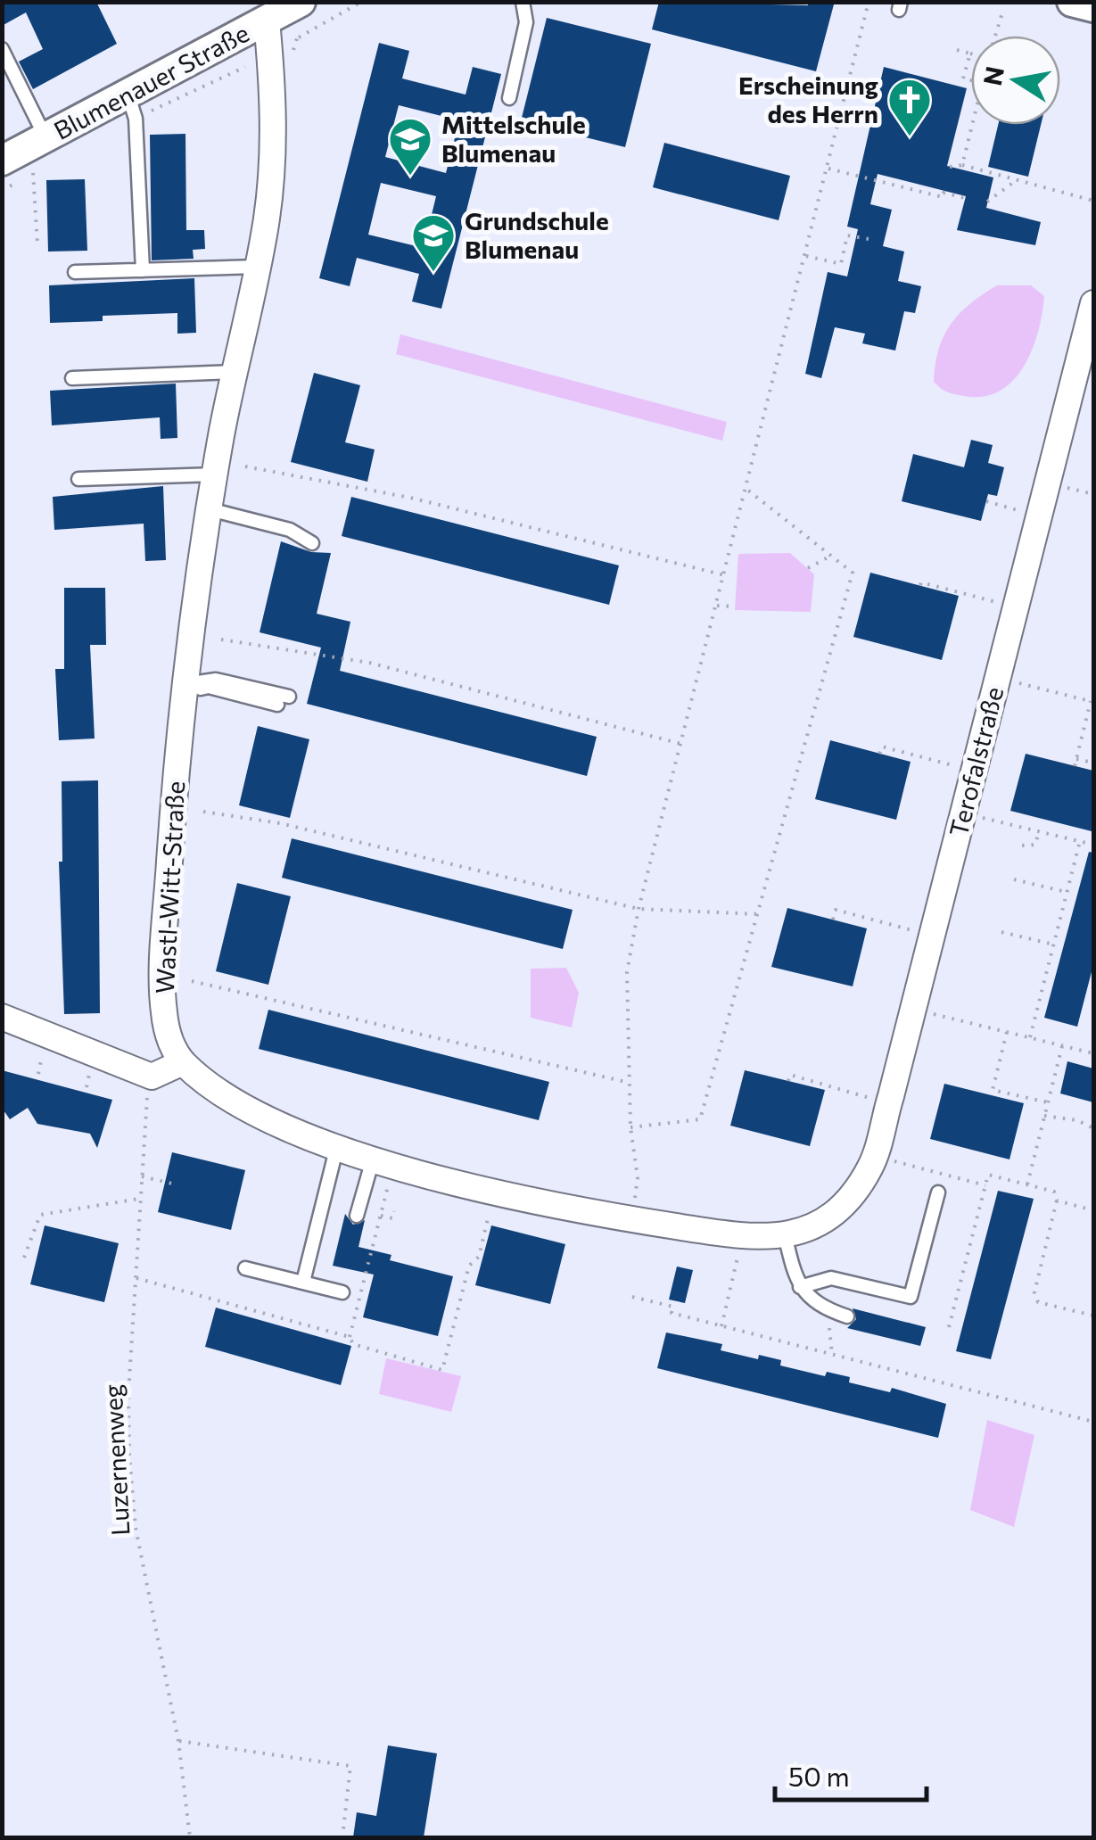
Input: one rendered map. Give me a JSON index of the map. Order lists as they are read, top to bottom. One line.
{"streets":{"street":["Blumenauer Straße","Terofalstraße","Wastl-Witt-Straße"],"path":["Luzernenweg"]},"crossings":[["Blumenauer Straße","Wastl-Witt-Straße"],["Terofalstraße","Wastl-Witt-Straße"]],"places":{"church":["Erscheinung des Herrn"],"school or university":["Mittelschule Blumenau","Grundschule Blumenau"]},"scale_bar":"50 m","north":"left"}
